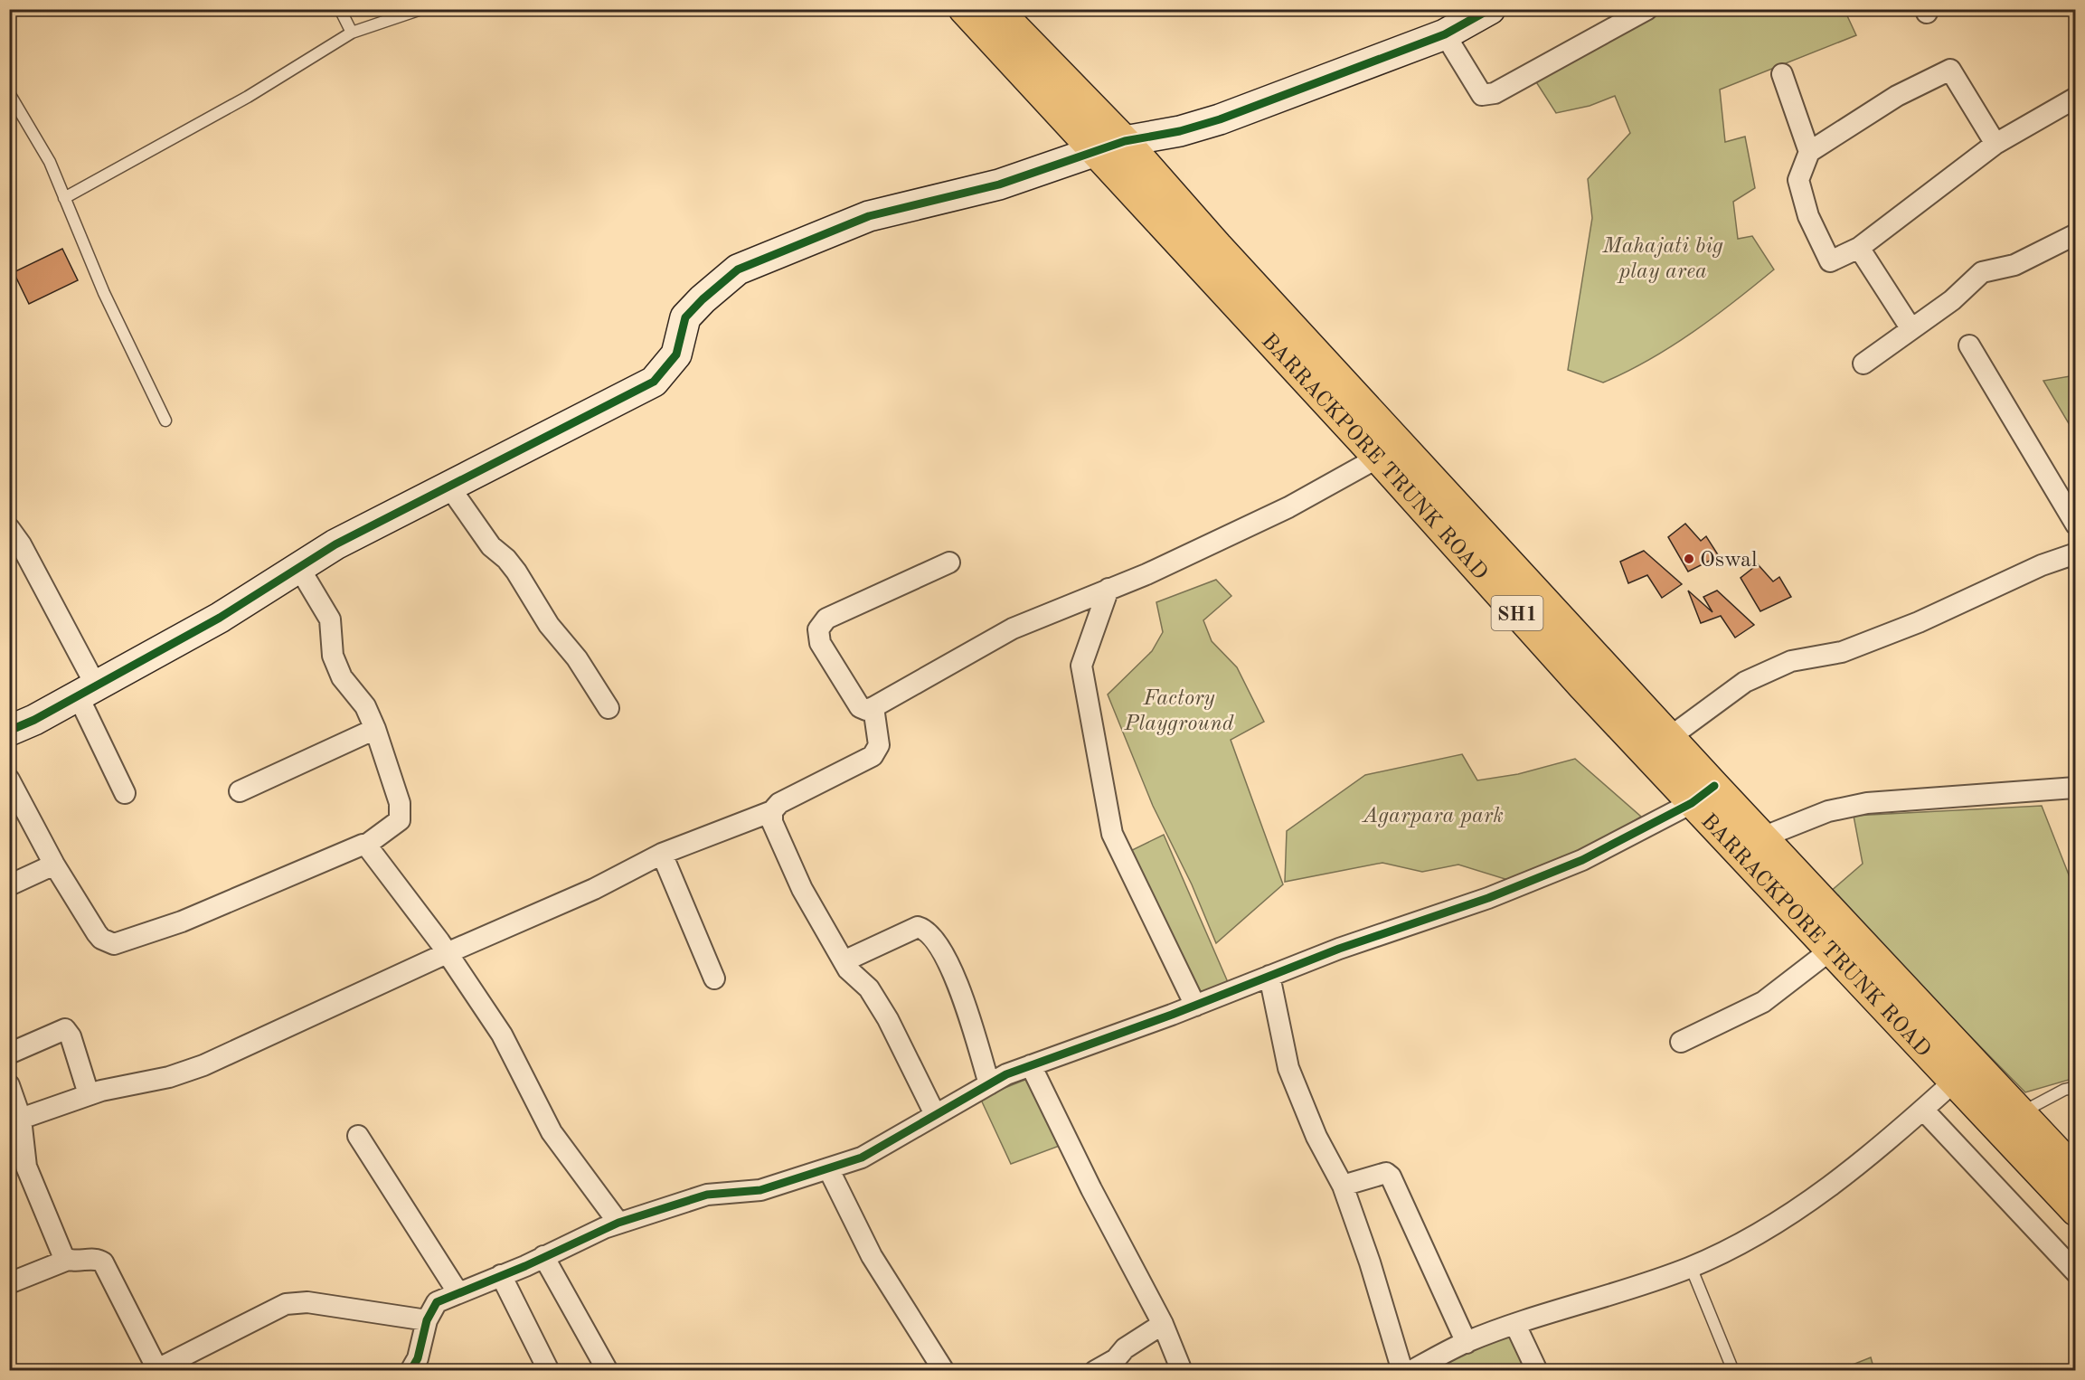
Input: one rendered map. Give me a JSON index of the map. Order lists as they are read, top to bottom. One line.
{"streets":{"main road":["BARRACKPORE TRUNK ROAD","SH1"]},"parks":["Mahajati big play area","Factory Playground","Agarpara park"],"places":["Oswal"]}
